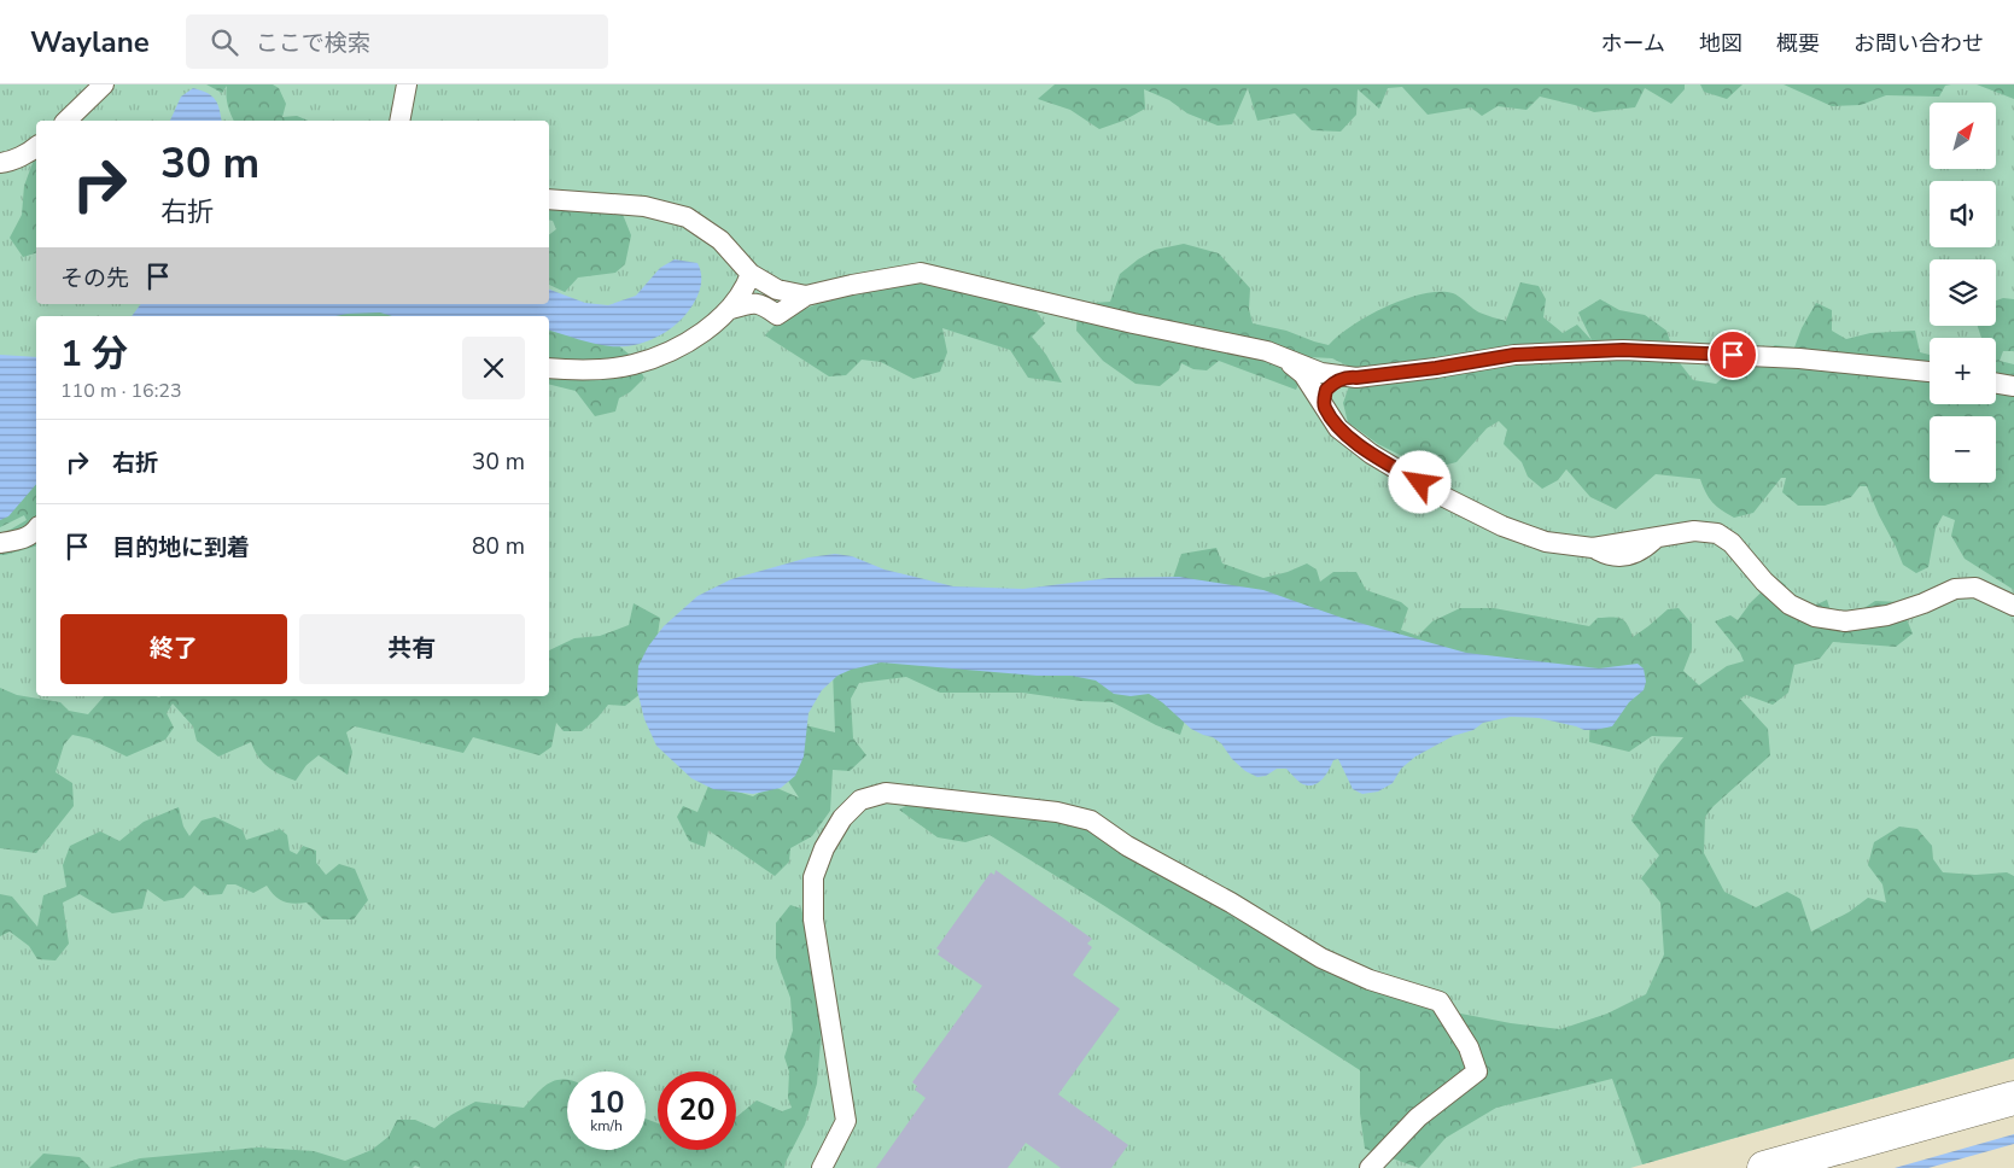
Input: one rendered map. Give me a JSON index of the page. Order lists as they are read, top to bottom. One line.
{"north":"top right","page":{"header":"Waylane","search":"ここで検索","nav":["ホーム","地図","概要","お問い合わせ"],"map_buttons":["+","−"],"turn":["30 m","右折"],"then":"その先","heading":["1 分","110 m · 16:23"],"list":[{"name":"右折","value":"30 m"},{"name":"目的地に到着","value":"80 m"}],"buttons":["終了","共有"],"speed":"10 km/h","limit":"20"}}
